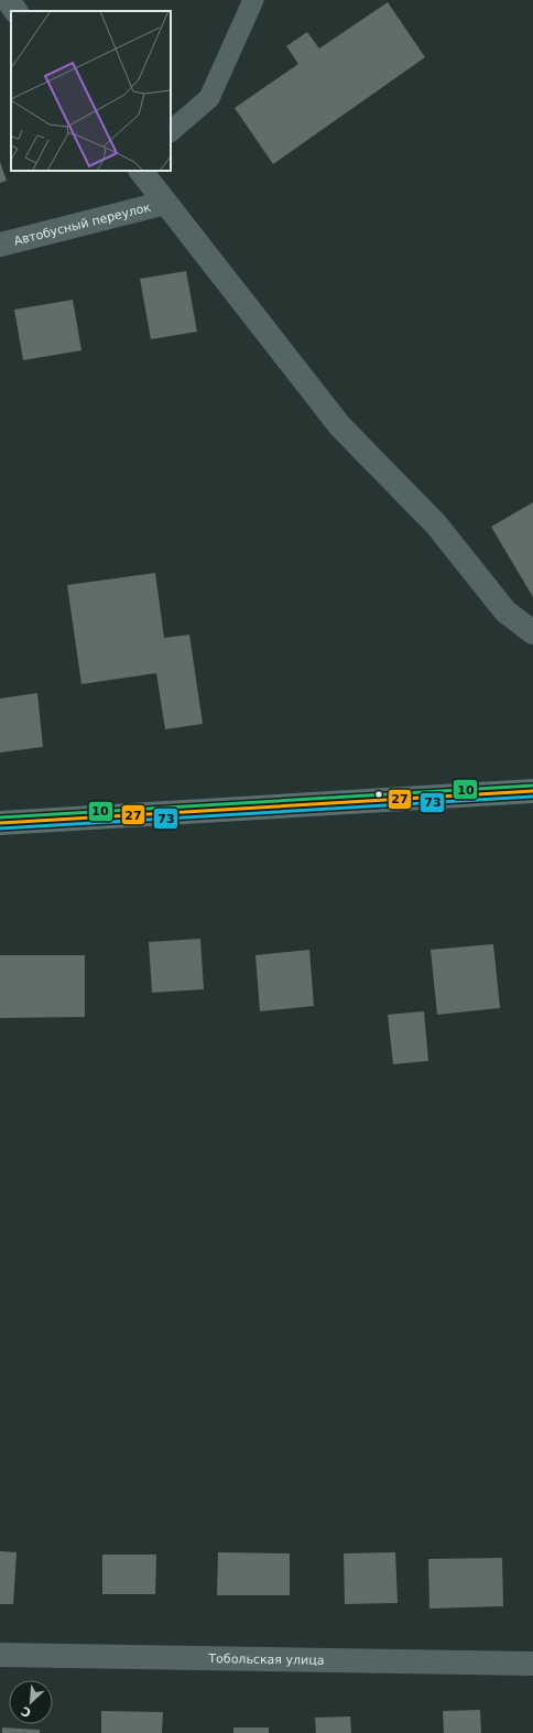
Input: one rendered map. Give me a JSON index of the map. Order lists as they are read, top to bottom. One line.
{"streets":{"street":["Автобусный переулок","Тобольская улица"]},"lines":["transit line 10","transit line 27","transit line 73"],"north":"bottom left"}
